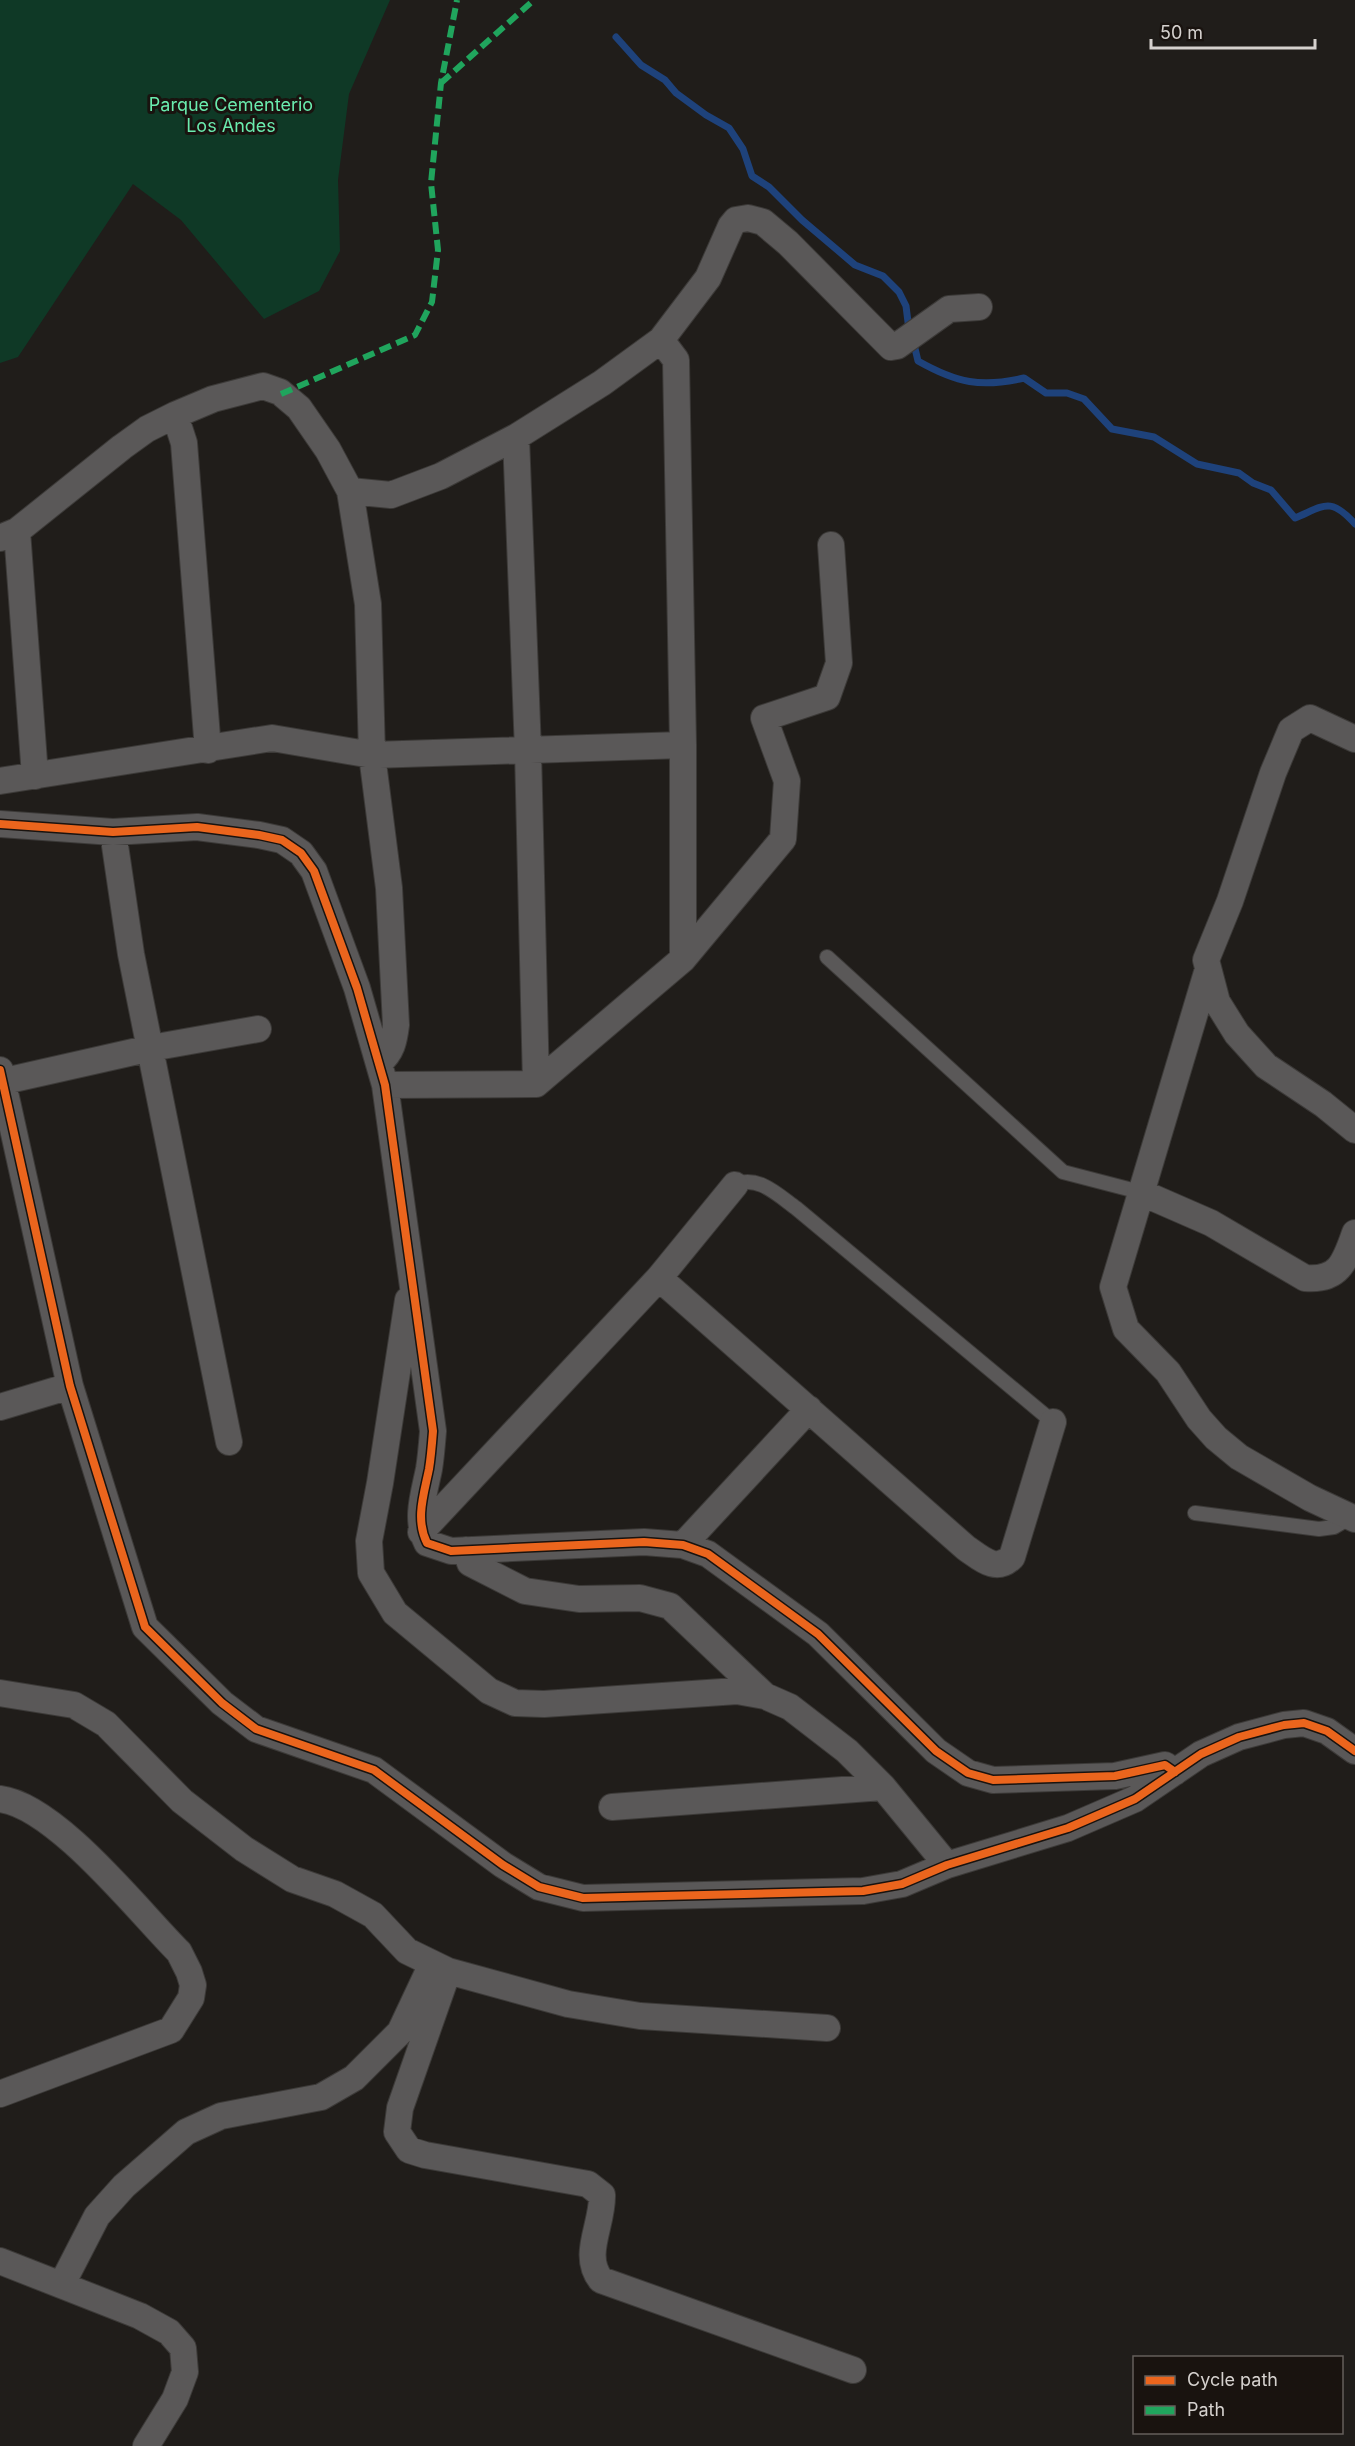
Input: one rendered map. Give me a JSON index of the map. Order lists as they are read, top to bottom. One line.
{"parks":["Parque Cementerio Los Andes"],"legend":["Cycle path","Path"],"scale_bar":"50 m"}
